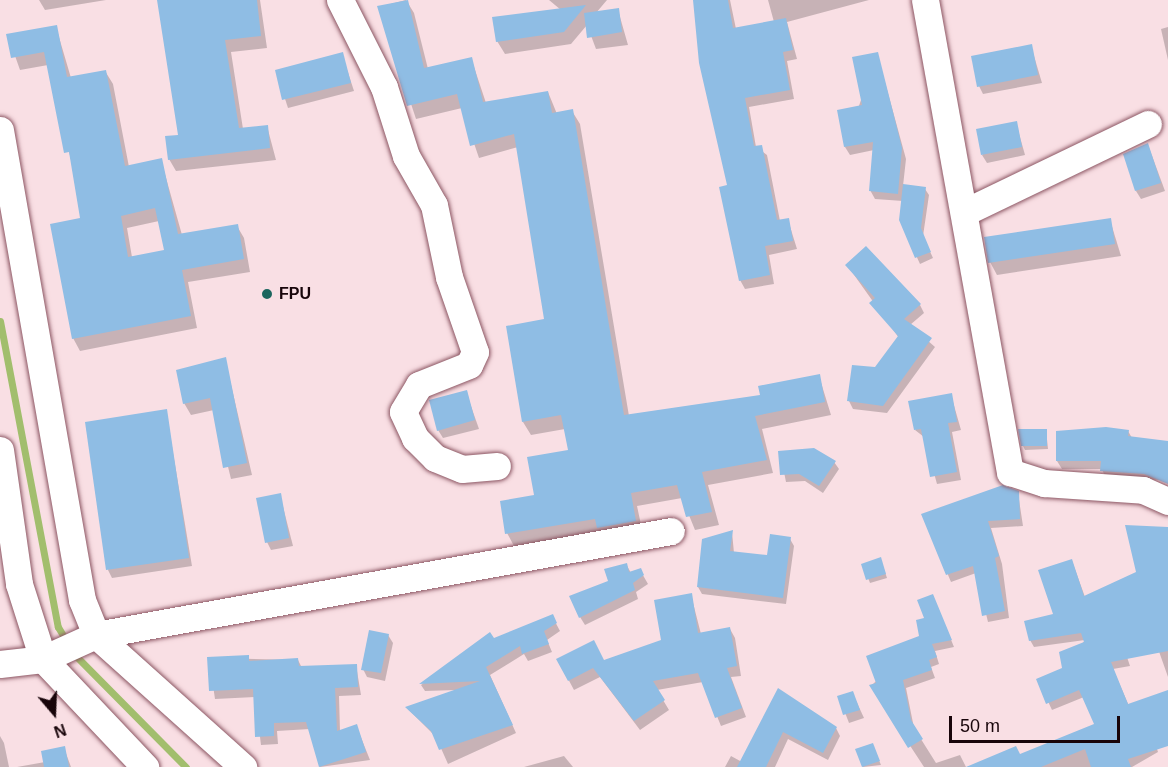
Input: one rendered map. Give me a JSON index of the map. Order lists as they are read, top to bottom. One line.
{"places":["FPU"],"scale_bar":"50 m","north":"bottom"}
